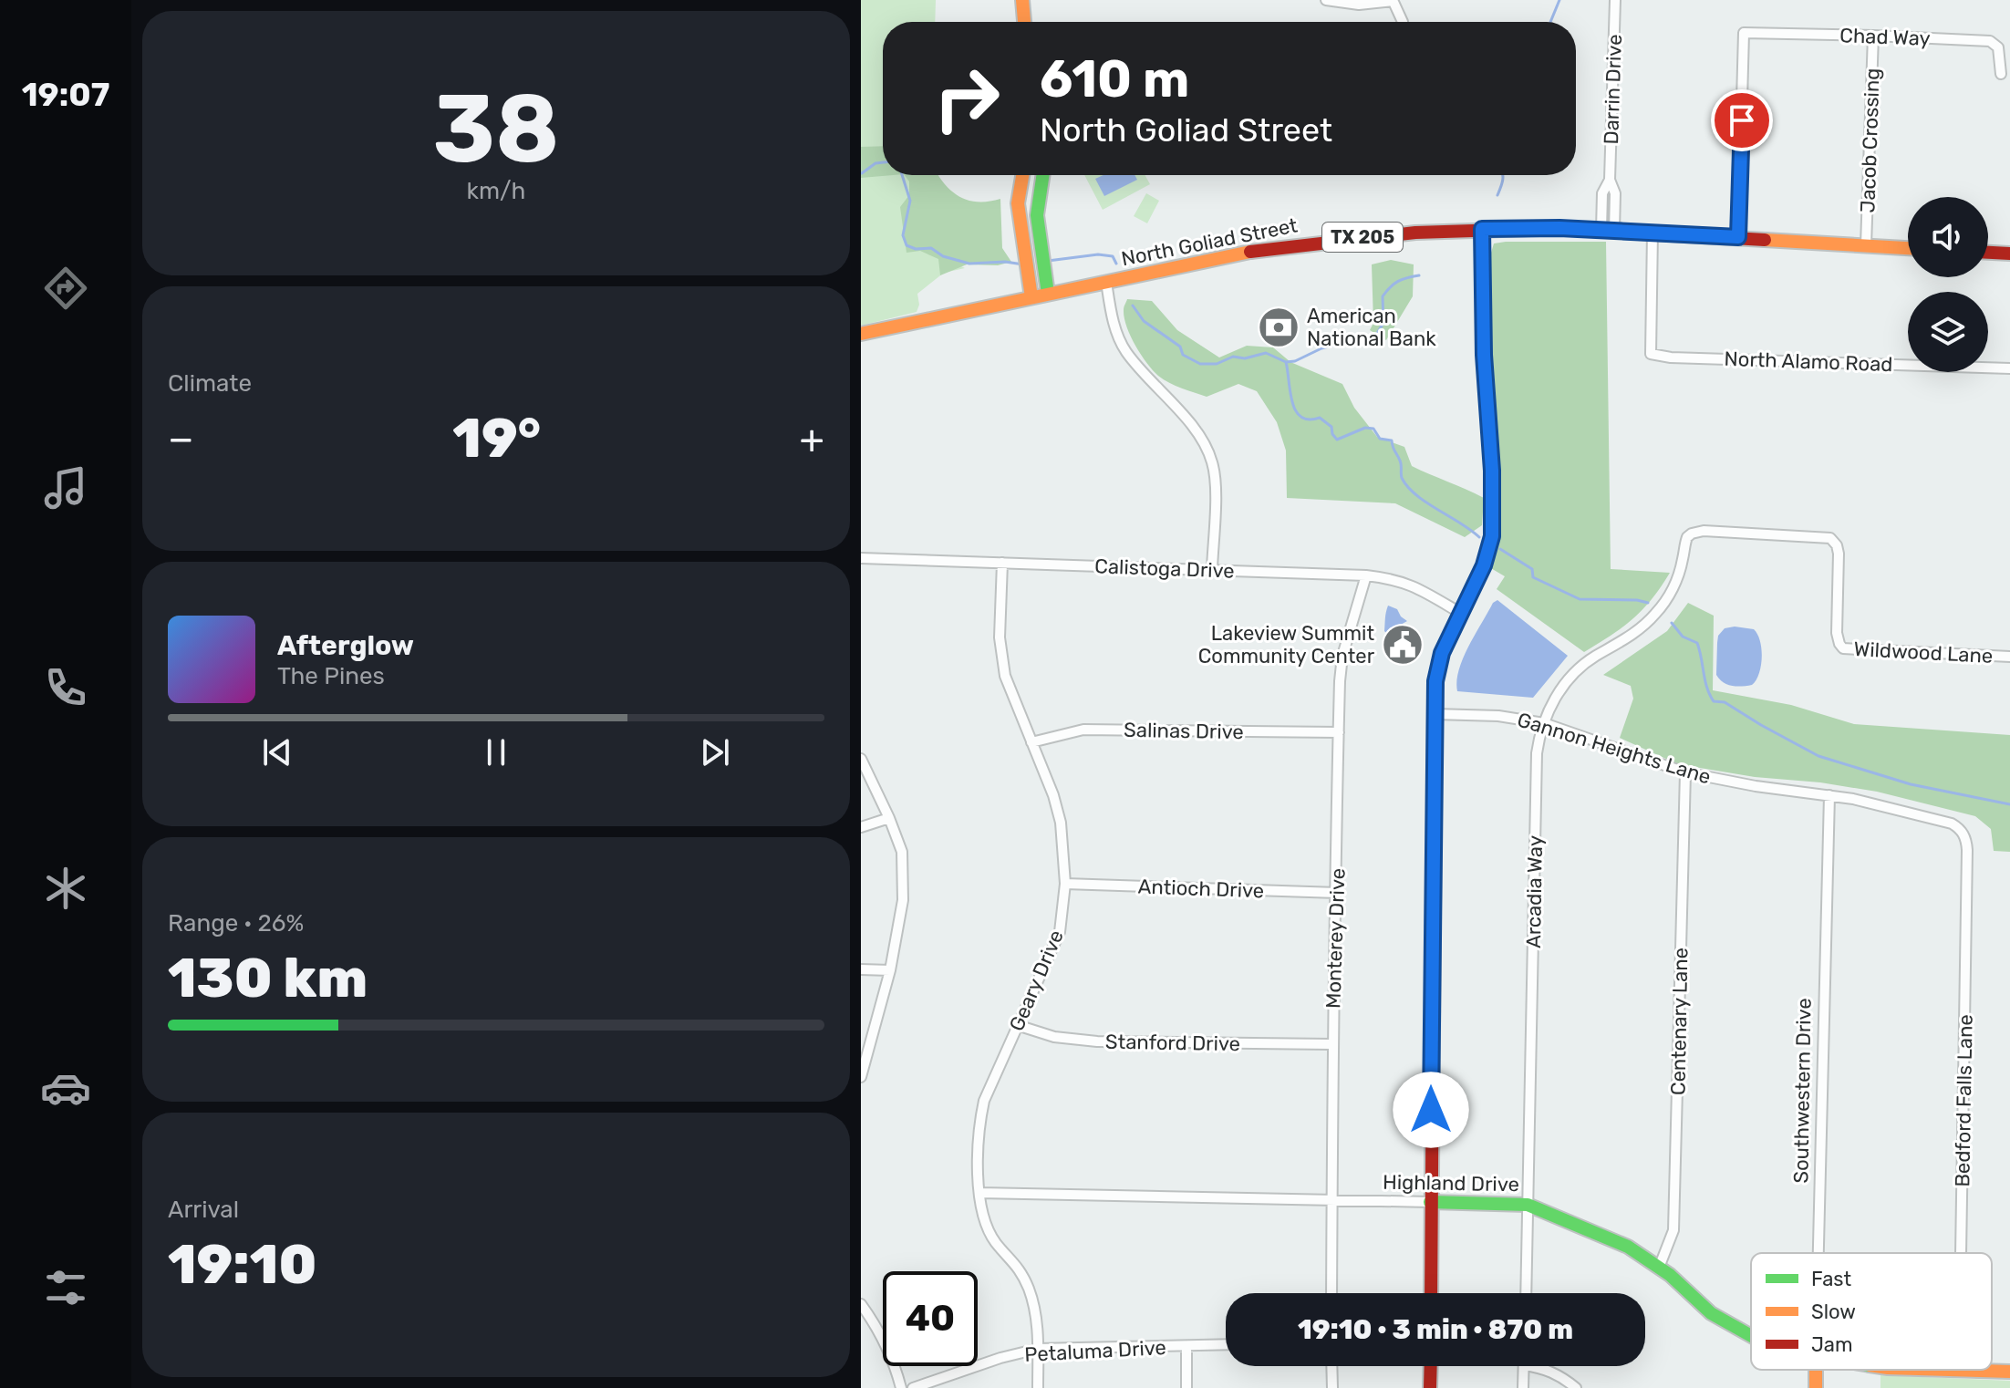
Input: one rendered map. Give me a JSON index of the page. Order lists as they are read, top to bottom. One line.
{"streets":{"street":["Chad Way","Darrin Drive","Jacob Crossing","TX 205","North Goliad Street","North Alamo Road","Calistoga Drive","Wildwood Lane","Salinas Drive","Gannon Heights Lane","Antioch Drive","Arcadia Way","Monterey Drive","Geary Drive","Centenary Lane","Stanford Drive","Southwestern Drive","Bedford Falls Lane","Highland Drive","Petaluma Drive"]},"crossings":[["Chad Way","Jacob Crossing"],["Chad Way","North Goliad Street"],["Darrin Drive","North Goliad Street"],["Jacob Crossing","North Goliad Street"],["North Goliad Street","North Alamo Road"],["Calistoga Drive","Monterey Drive"],["Calistoga Drive","Geary Drive"],["Wildwood Lane","Arcadia Way"],["Salinas Drive","Monterey Drive"],["Salinas Drive","Geary Drive"],["Gannon Heights Lane","Arcadia Way"],["Gannon Heights Lane","Centenary Lane"],["Gannon Heights Lane","Southwestern Drive"],["Gannon Heights Lane","Bedford Falls Lane"],["Antioch Drive","Monterey Drive"],["Antioch Drive","Geary Drive"],["Arcadia Way","Highland Drive"],["Monterey Drive","Stanford Drive"],["Monterey Drive","Highland Drive"],["Geary Drive","Stanford Drive"],["Geary Drive","Highland Drive"],["Geary Drive","Petaluma Drive"],["Centenary Lane","Highland Drive"]],"places":{"bank":["American National Bank"],"public building":["Lakeview Summit Community Center"]},"legend":["Fast","Slow","Jam"],"page":{"tabs":"19:07","tile":[["38","km/h"],"Climate",["Range · 26%","130 km"],["Arrival","19:10"]],"turn":["610 m","North Goliad Street"],"heat":["−","19°","+"],"song":["Afterglow","The Pines"],"limit":"40","trip":"19:10 · 3 min · 870 m"}}
